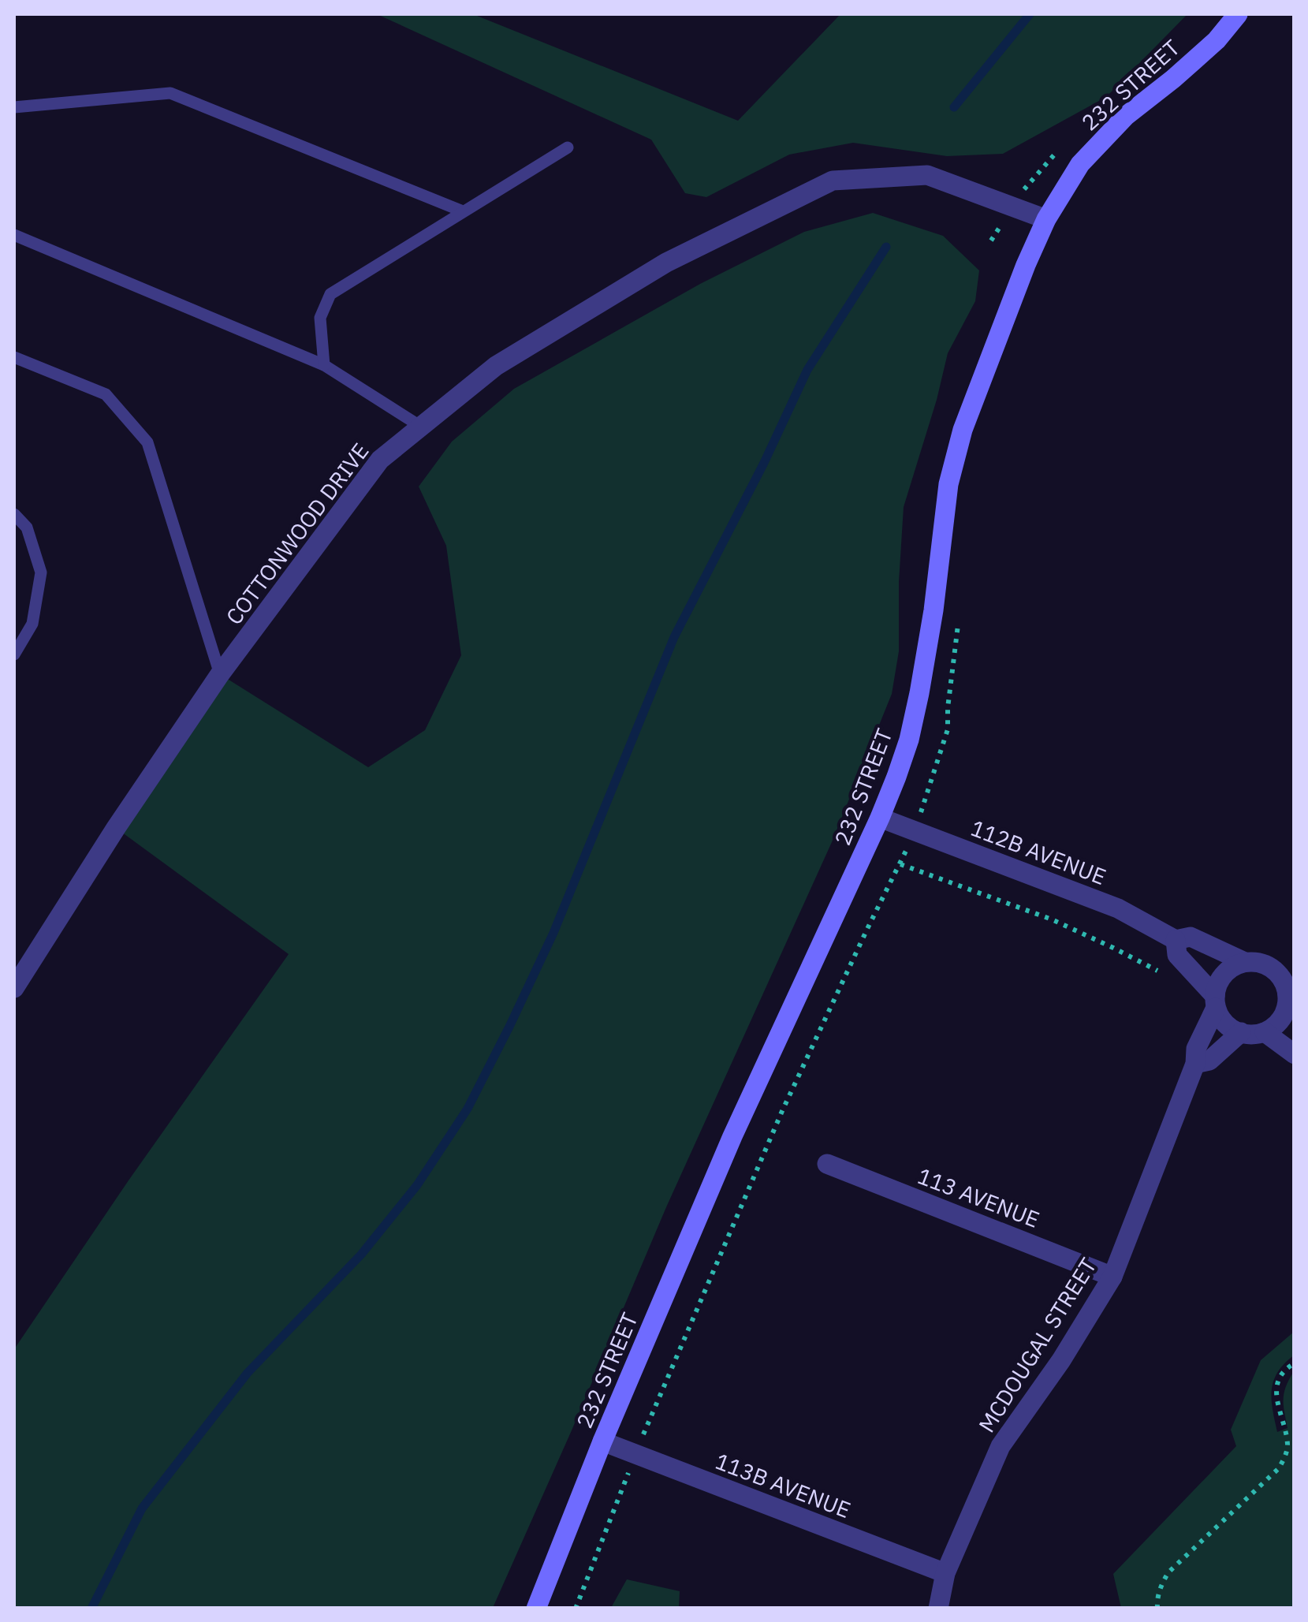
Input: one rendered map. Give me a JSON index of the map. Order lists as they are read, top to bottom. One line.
{"streets":{"main road":["232 STREET"],"street":["COTTONWOOD DRIVE","112B AVENUE","113 AVENUE","MCDOUGAL STREET","113B AVENUE"]},"crossings":[["232 STREET","COTTONWOOD DRIVE"],["232 STREET","112B AVENUE"],["232 STREET","113B AVENUE"],["112B AVENUE","MCDOUGAL STREET"],["113 AVENUE","MCDOUGAL STREET"],["MCDOUGAL STREET","113B AVENUE"]]}
